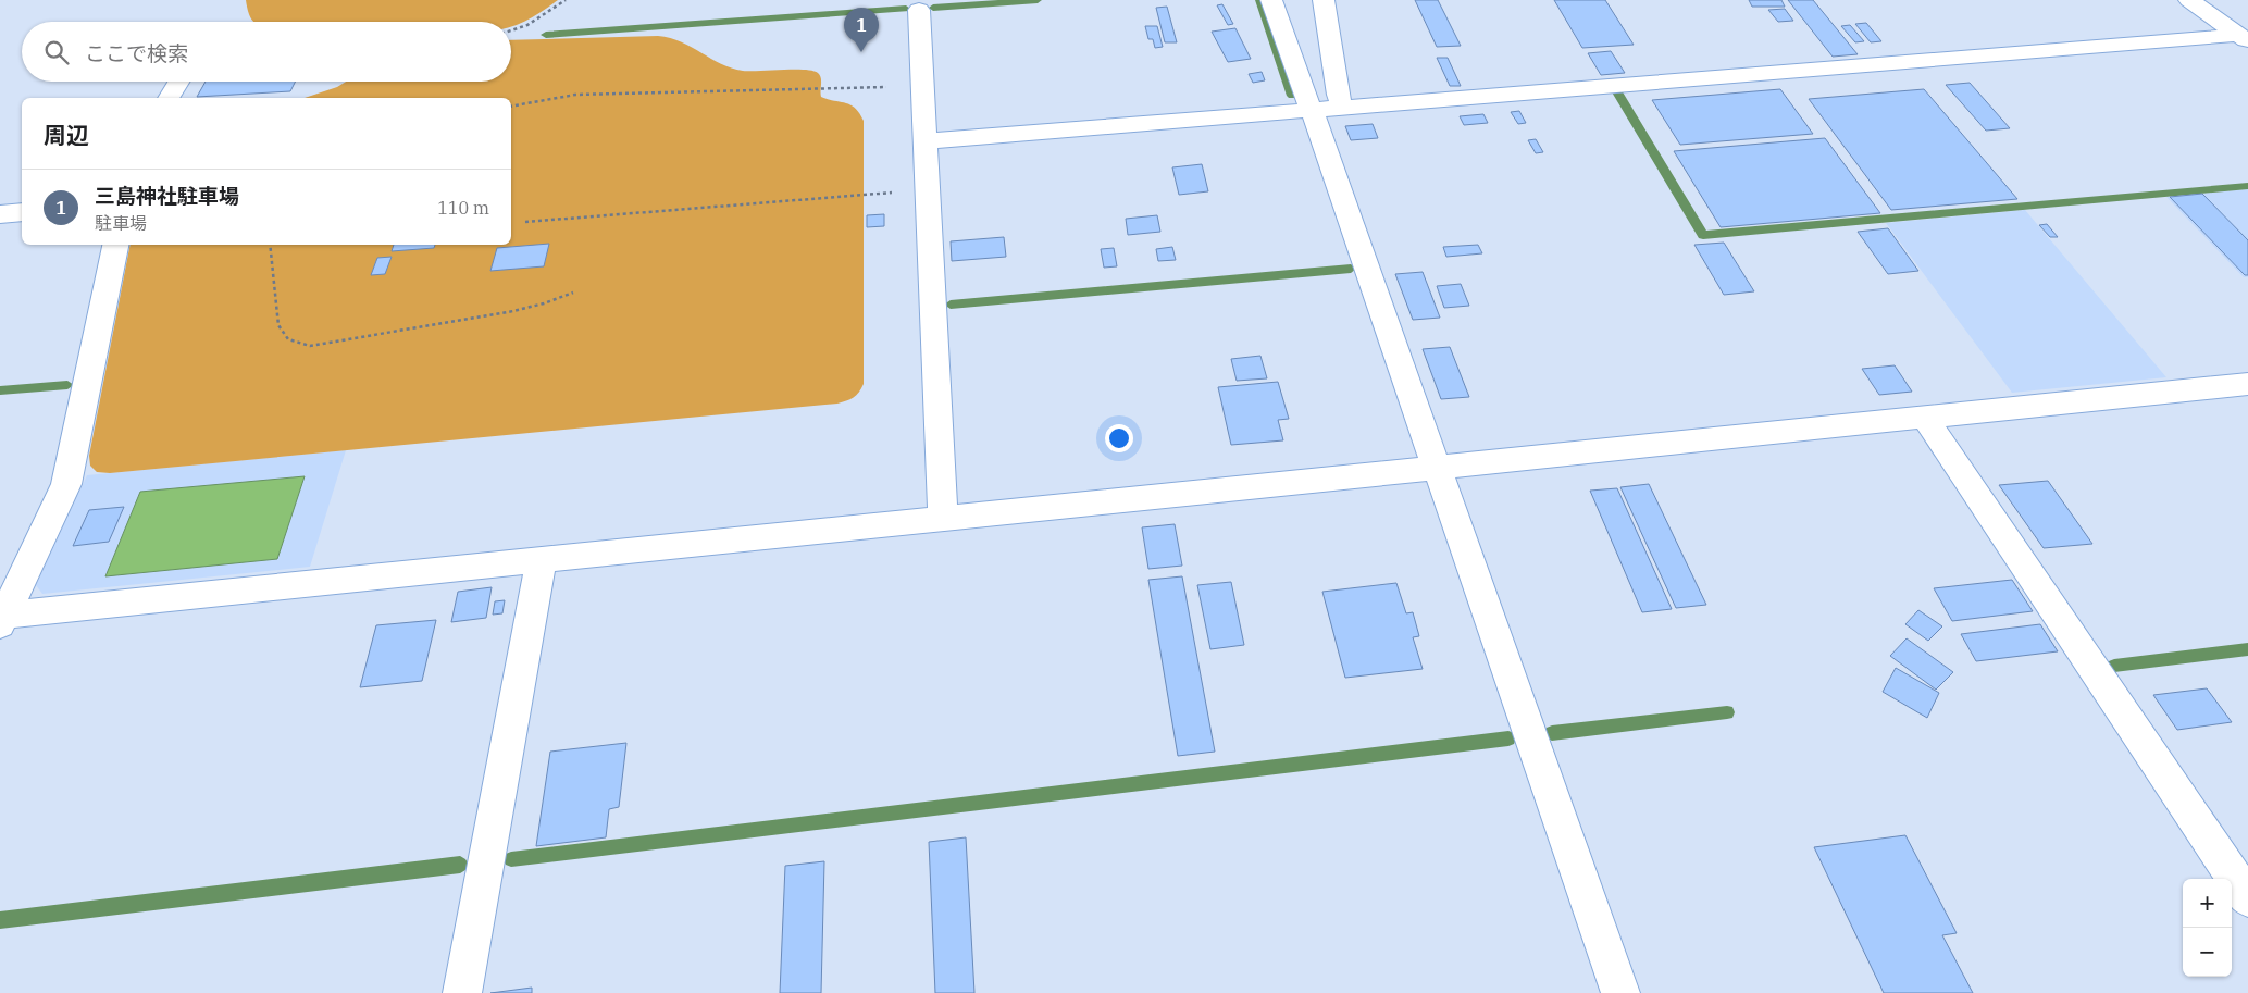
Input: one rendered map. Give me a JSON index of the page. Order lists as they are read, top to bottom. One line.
{"page":{"pins":"1","search":"ここで検索","heading":"周辺","list":[{"mark":"1","name":"三島神社駐車場","note":"駐車場","value":"110 m"}],"map_buttons":["+","−"]}}
